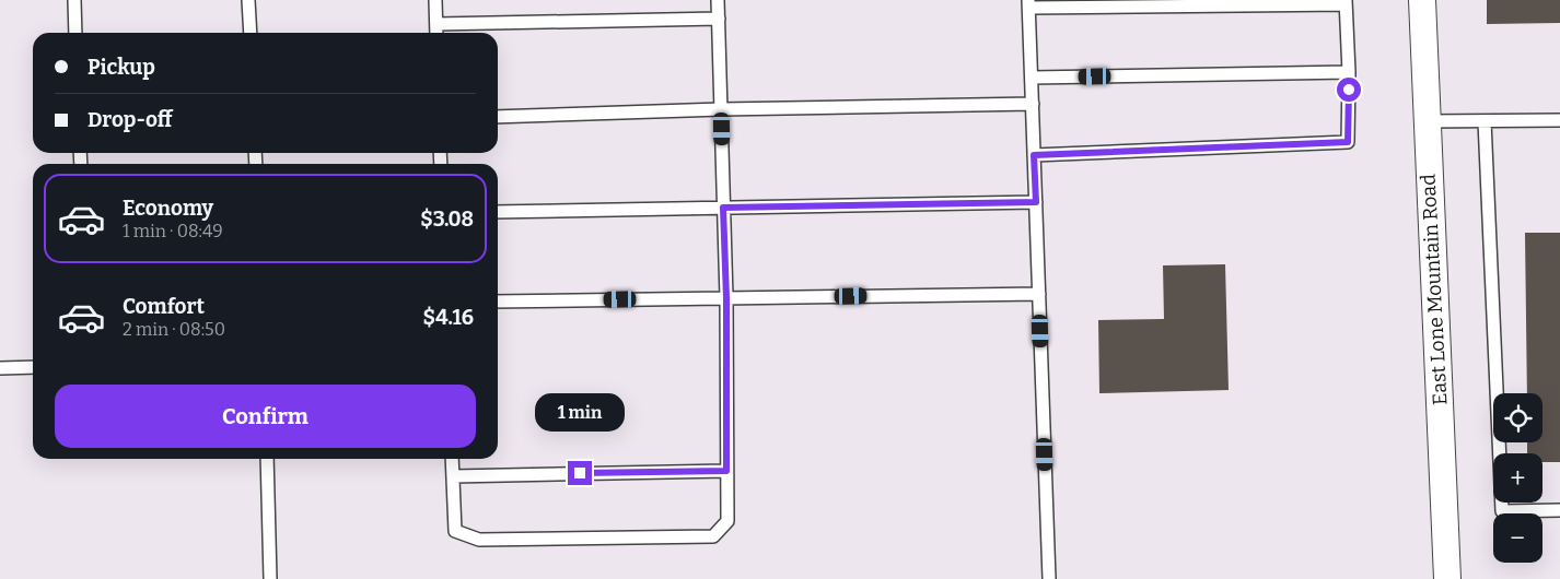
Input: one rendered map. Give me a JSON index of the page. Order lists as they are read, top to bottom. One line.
{"streets":{"street":["East Lone Mountain Road"]},"page":{"banner":["Pickup","Drop-off"],"list":[{"name":"Economy","note":"1 min · 08:49","value":"$3.08"},{"name":"Comfort","note":"2 min · 08:50","value":"$4.16"}],"buttons":"Confirm","map_buttons":["+","−"],"bubble":"1 min"}}
